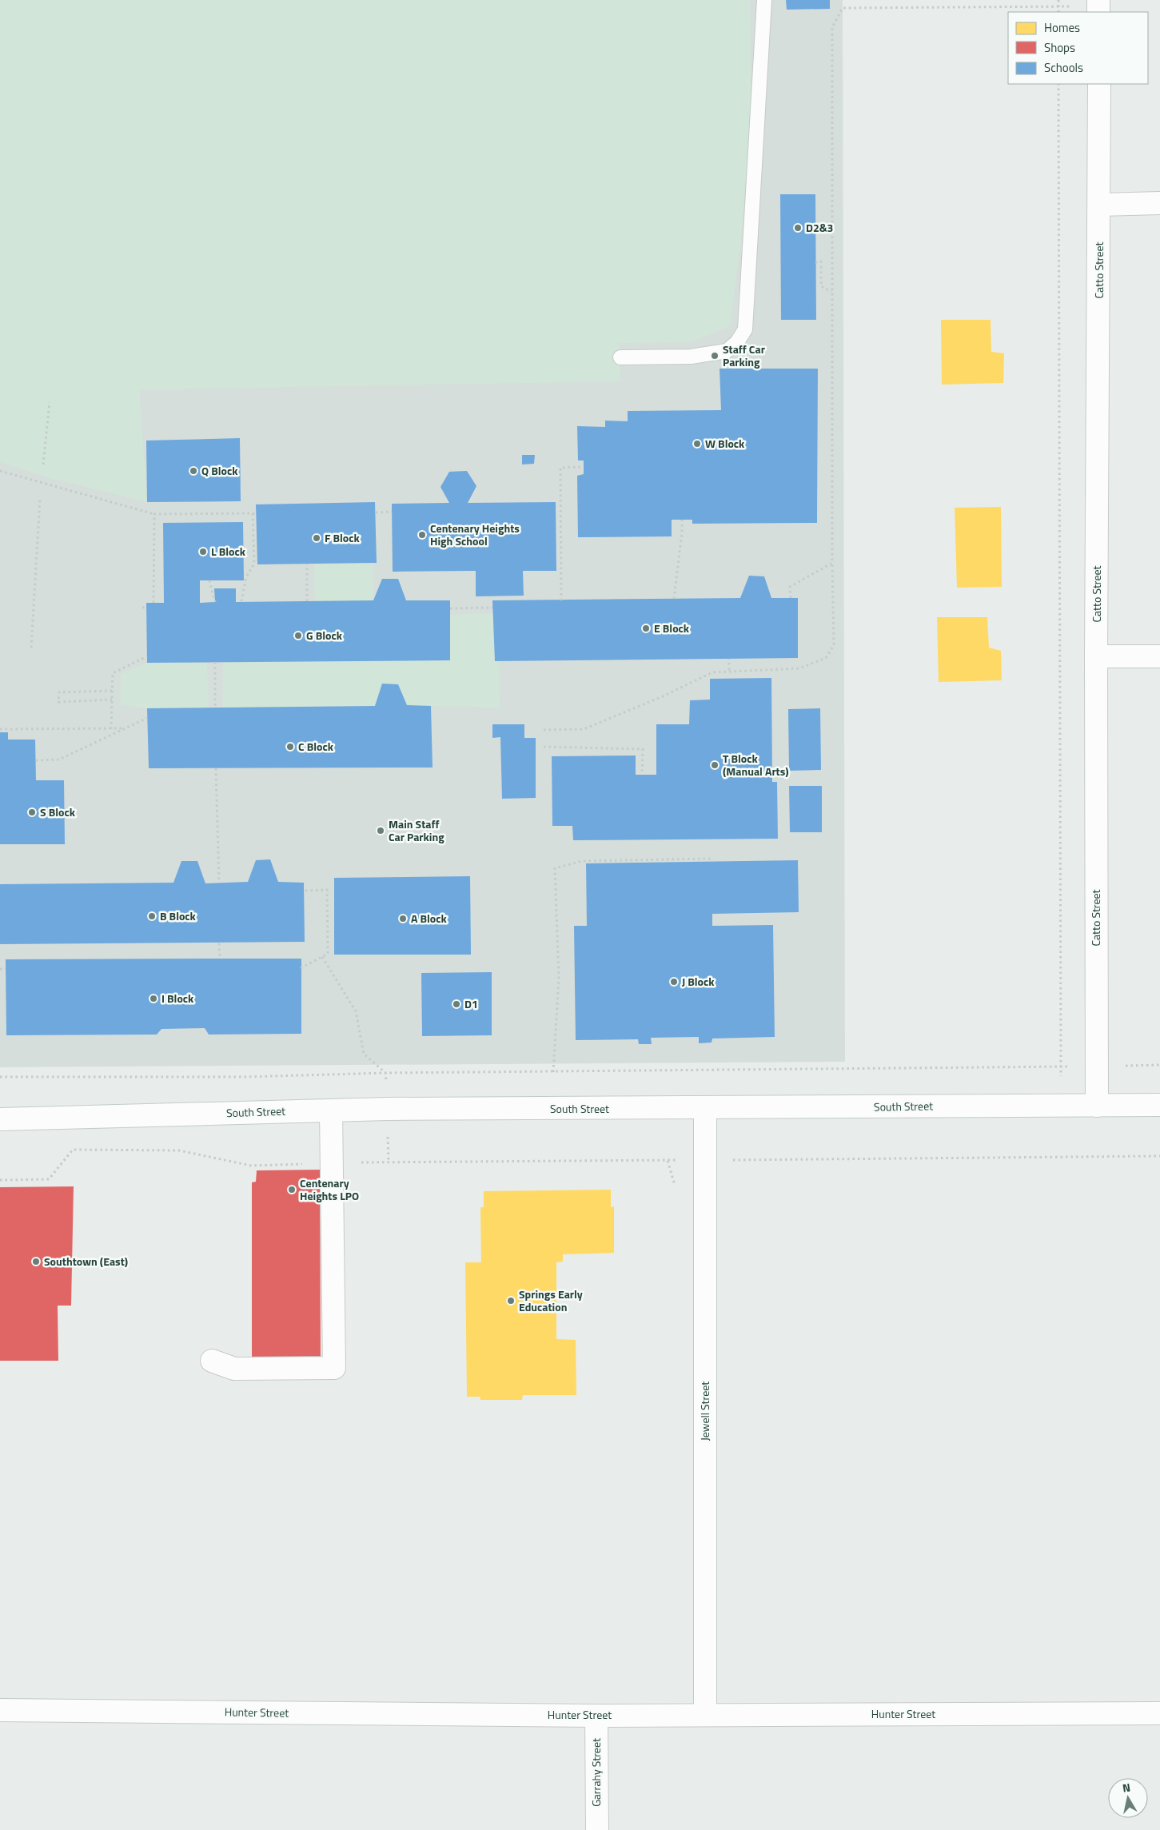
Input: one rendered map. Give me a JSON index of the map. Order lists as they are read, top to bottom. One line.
{"streets":{"street":["Catto Street","South Street","Jewell Street","Hunter Street","Garrahy Street"]},"crossings":[["Catto Street","South Street"],["South Street","Jewell Street"],["Jewell Street","Hunter Street"],["Hunter Street","Garrahy Street"]],"places":["D2&3","Staff Car Parking","W Block","Q Block","Centenary Heights High School","F Block","L Block","E Block","G Block","C Block","T Block (Manual Arts)","S Block","Main Staff Car Parking","B Block","A Block","J Block","I Block","D1","Centenary Heights LPO","Southtown (East)","Springs Early Education"],"legend":["Homes","Shops","Schools"],"north":"top"}
